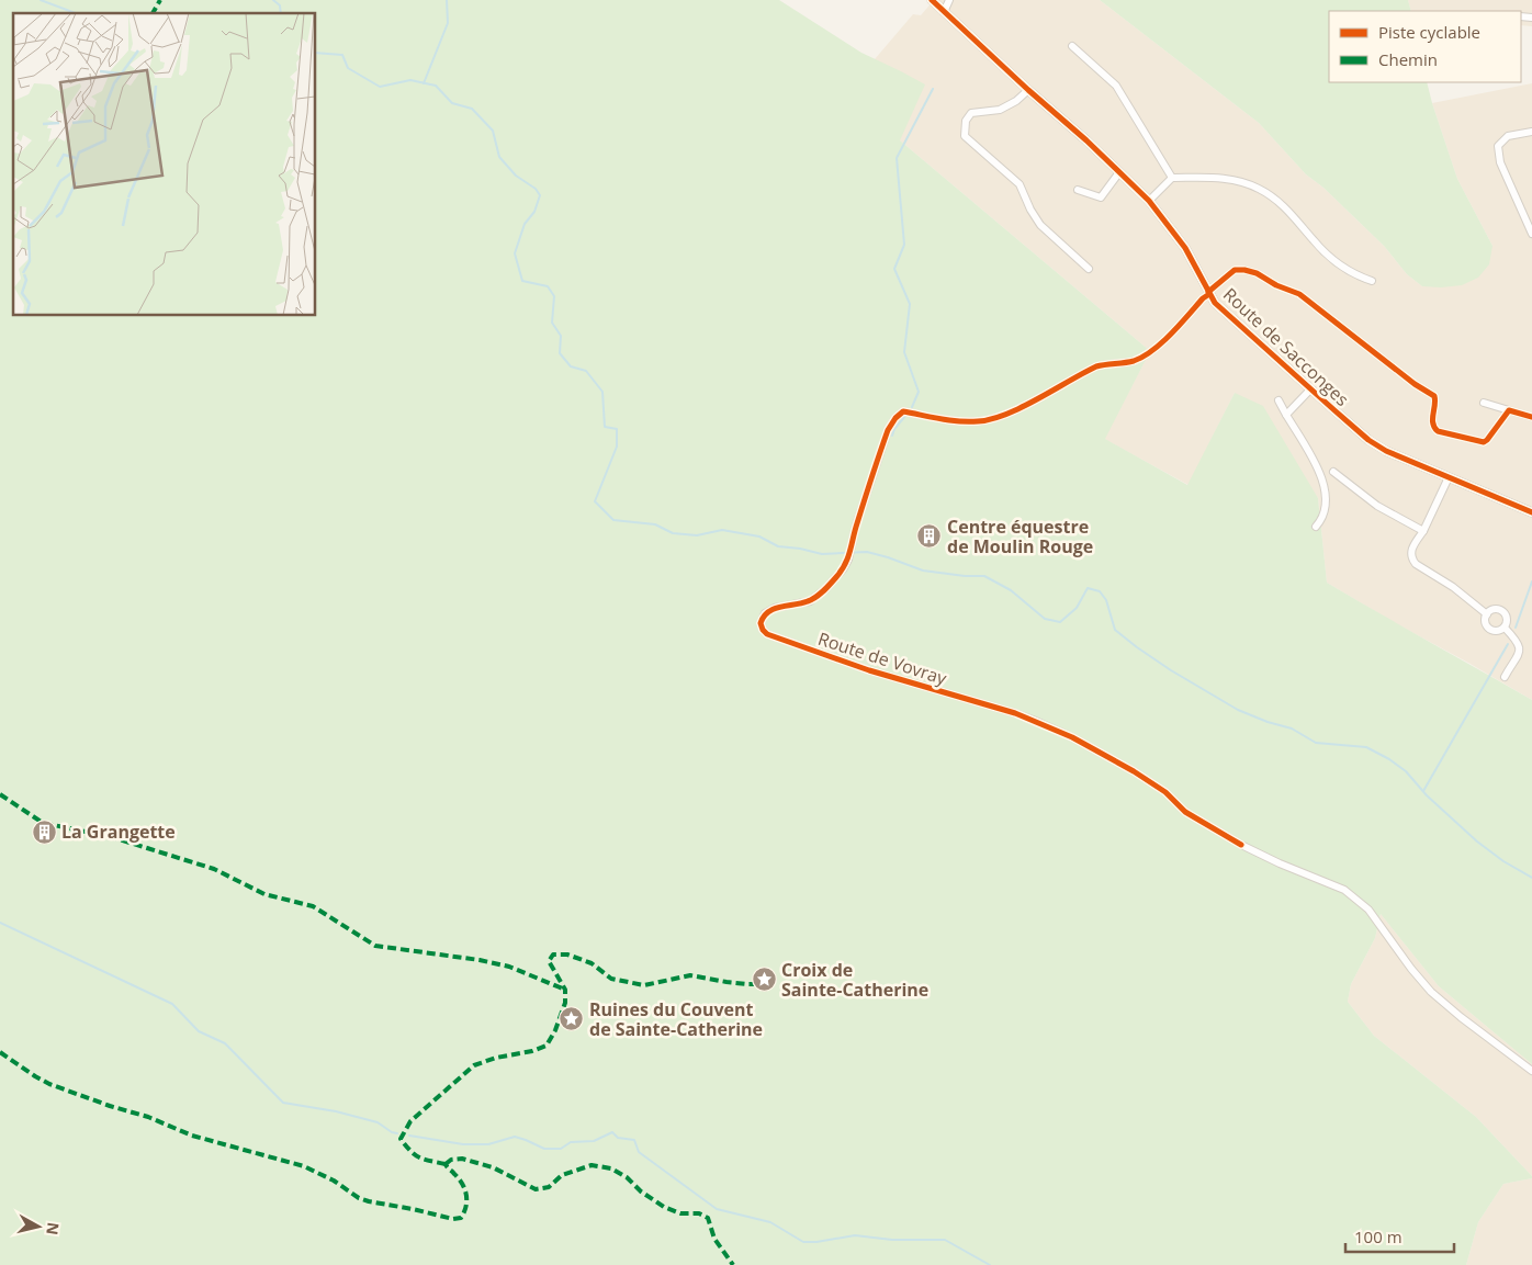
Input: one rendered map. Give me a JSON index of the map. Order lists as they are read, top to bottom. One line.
{"streets":{"street":["Route de Sacconges","Route de Vovray"]},"crossings":[["Route de Sacconges","Route de Vovray"]],"places":{"building":["Centre équestre de Moulin Rouge","La Grangette"],"place":["Croix de Sainte-Catherine","Ruines du Couvent de Sainte-Catherine"]},"legend":["Piste cyclable","Chemin"],"scale_bar":"100 m","north":"right"}
